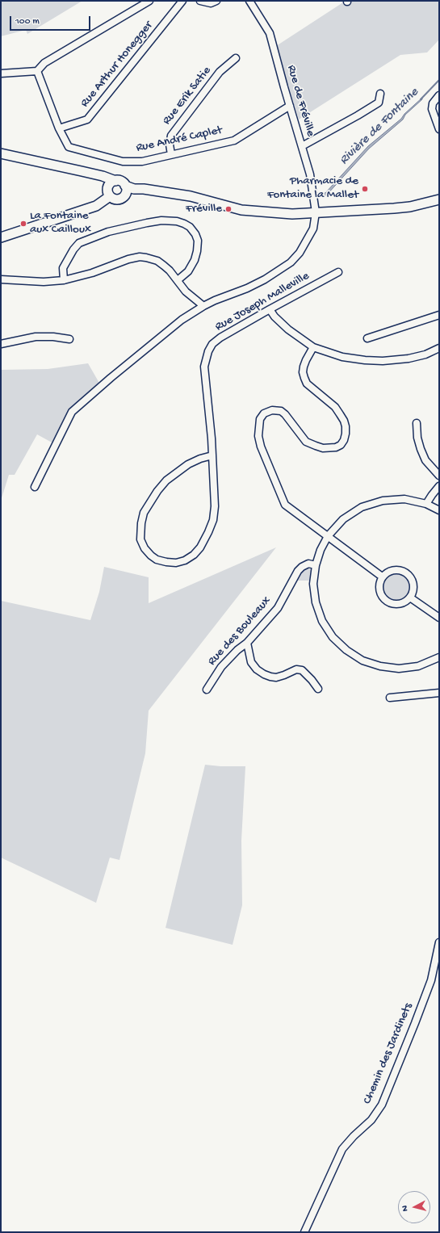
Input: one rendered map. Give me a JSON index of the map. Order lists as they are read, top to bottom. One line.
{"streets":{"street":["Rue Arthur Honegger","Rue Erik Satie","Rue de Fréville","Rue André Caplet","Rue Joseph Malleville","Rue des Bouleaux","Chemin des Jardinets"]},"crossings":[["Rue Arthur Honegger","Rue André Caplet"],["Rue Erik Satie","Rue André Caplet"],["Rue de Fréville","Rue André Caplet"]],"water":["Rivière de Fontaine"],"places":["Pharmacie de Fontaine la Mallet","Fréville","La Fontaine aux Cailloux"],"scale_bar":"100 m","north":"left"}
